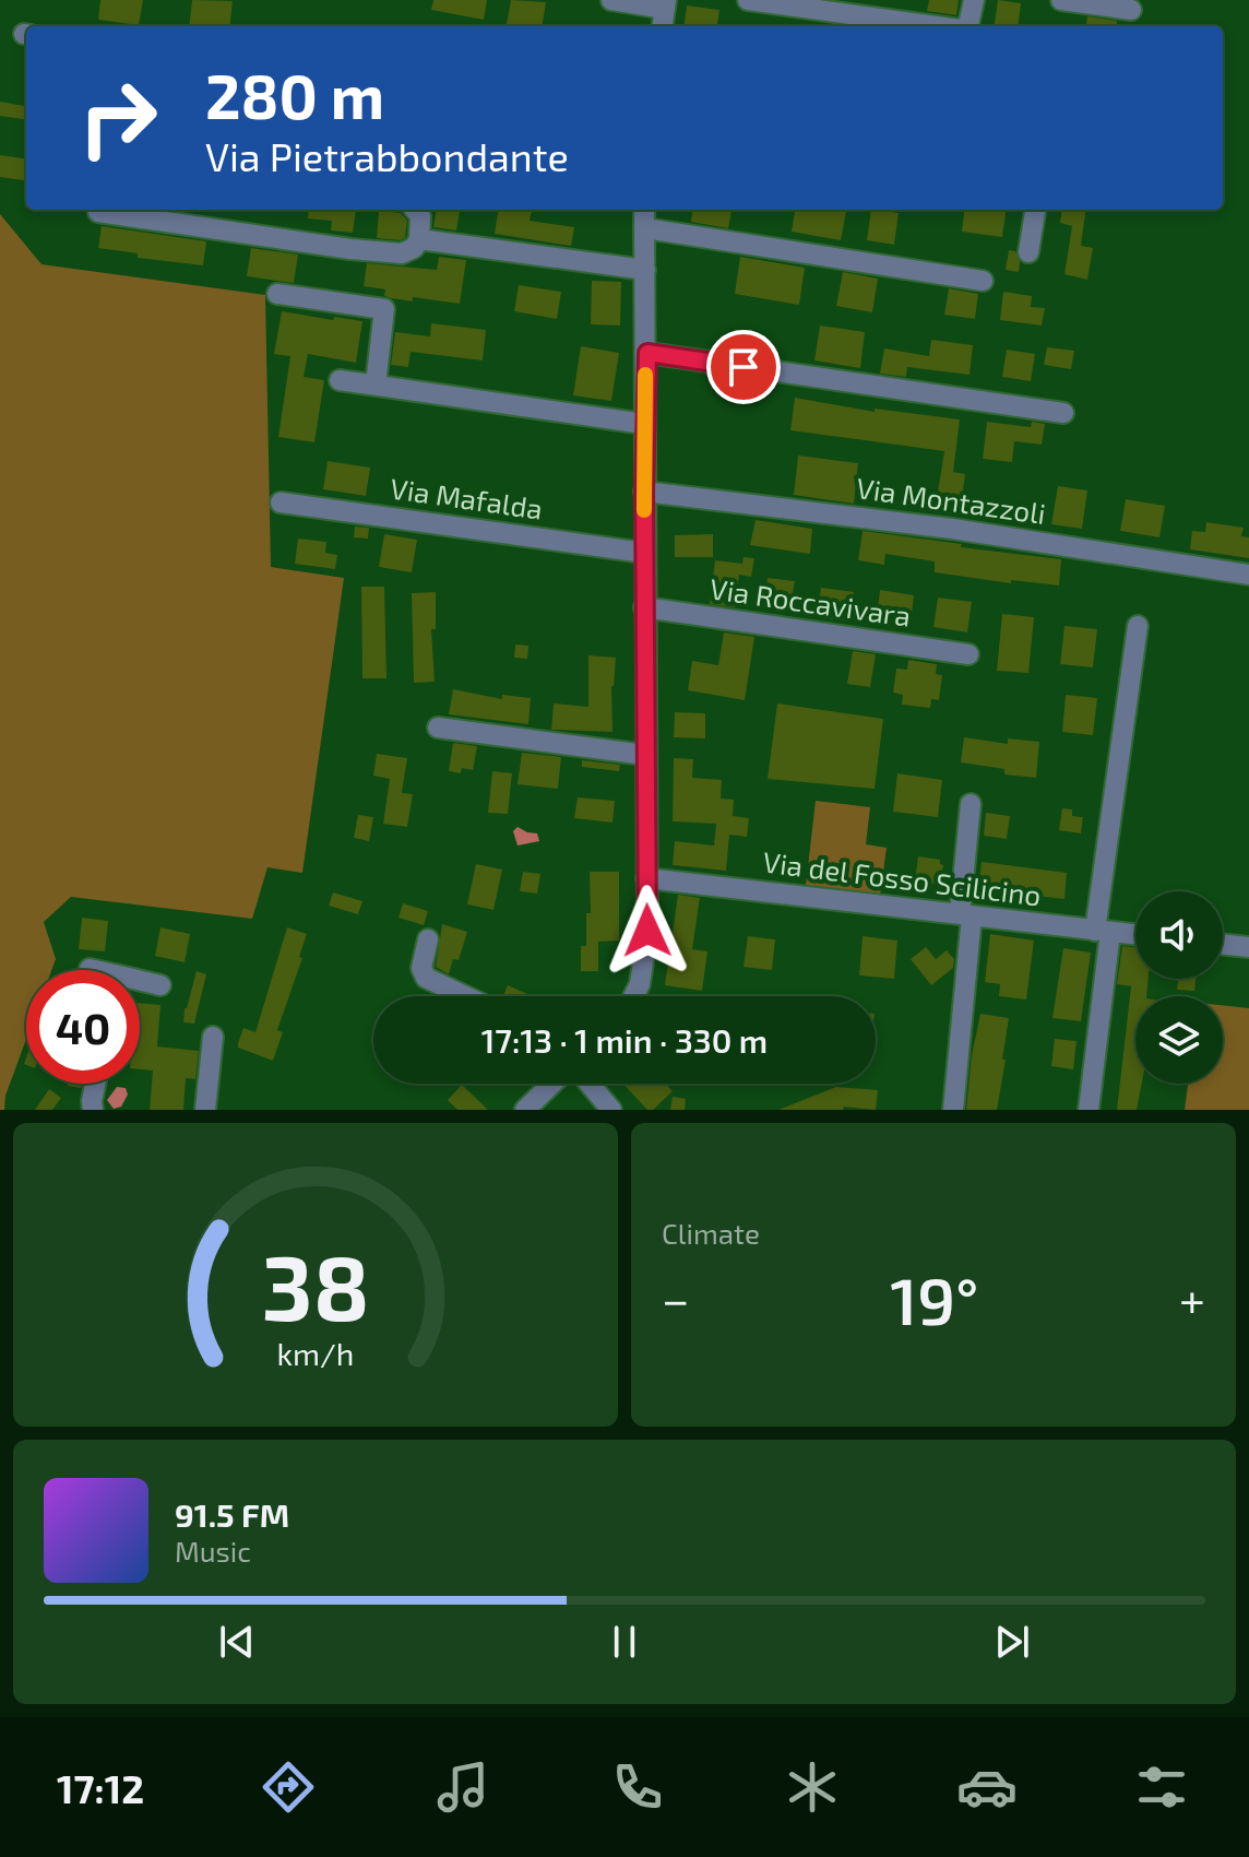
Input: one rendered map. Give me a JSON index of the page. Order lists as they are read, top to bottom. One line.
{"streets":{"street":["Via Mafalda","Via Montazzoli","Via Roccavivara","Via del Fosso Scilicino"]},"page":{"turn":["280 m","Via Pietrabbondante"],"limit":"40","trip":"17:13 · 1 min · 330 m","tile":"Climate","heat":["−","19°","+"],"song":["91.5 FM","Music"],"tabs":"17:12","gauge":["38","km/h"]}}
